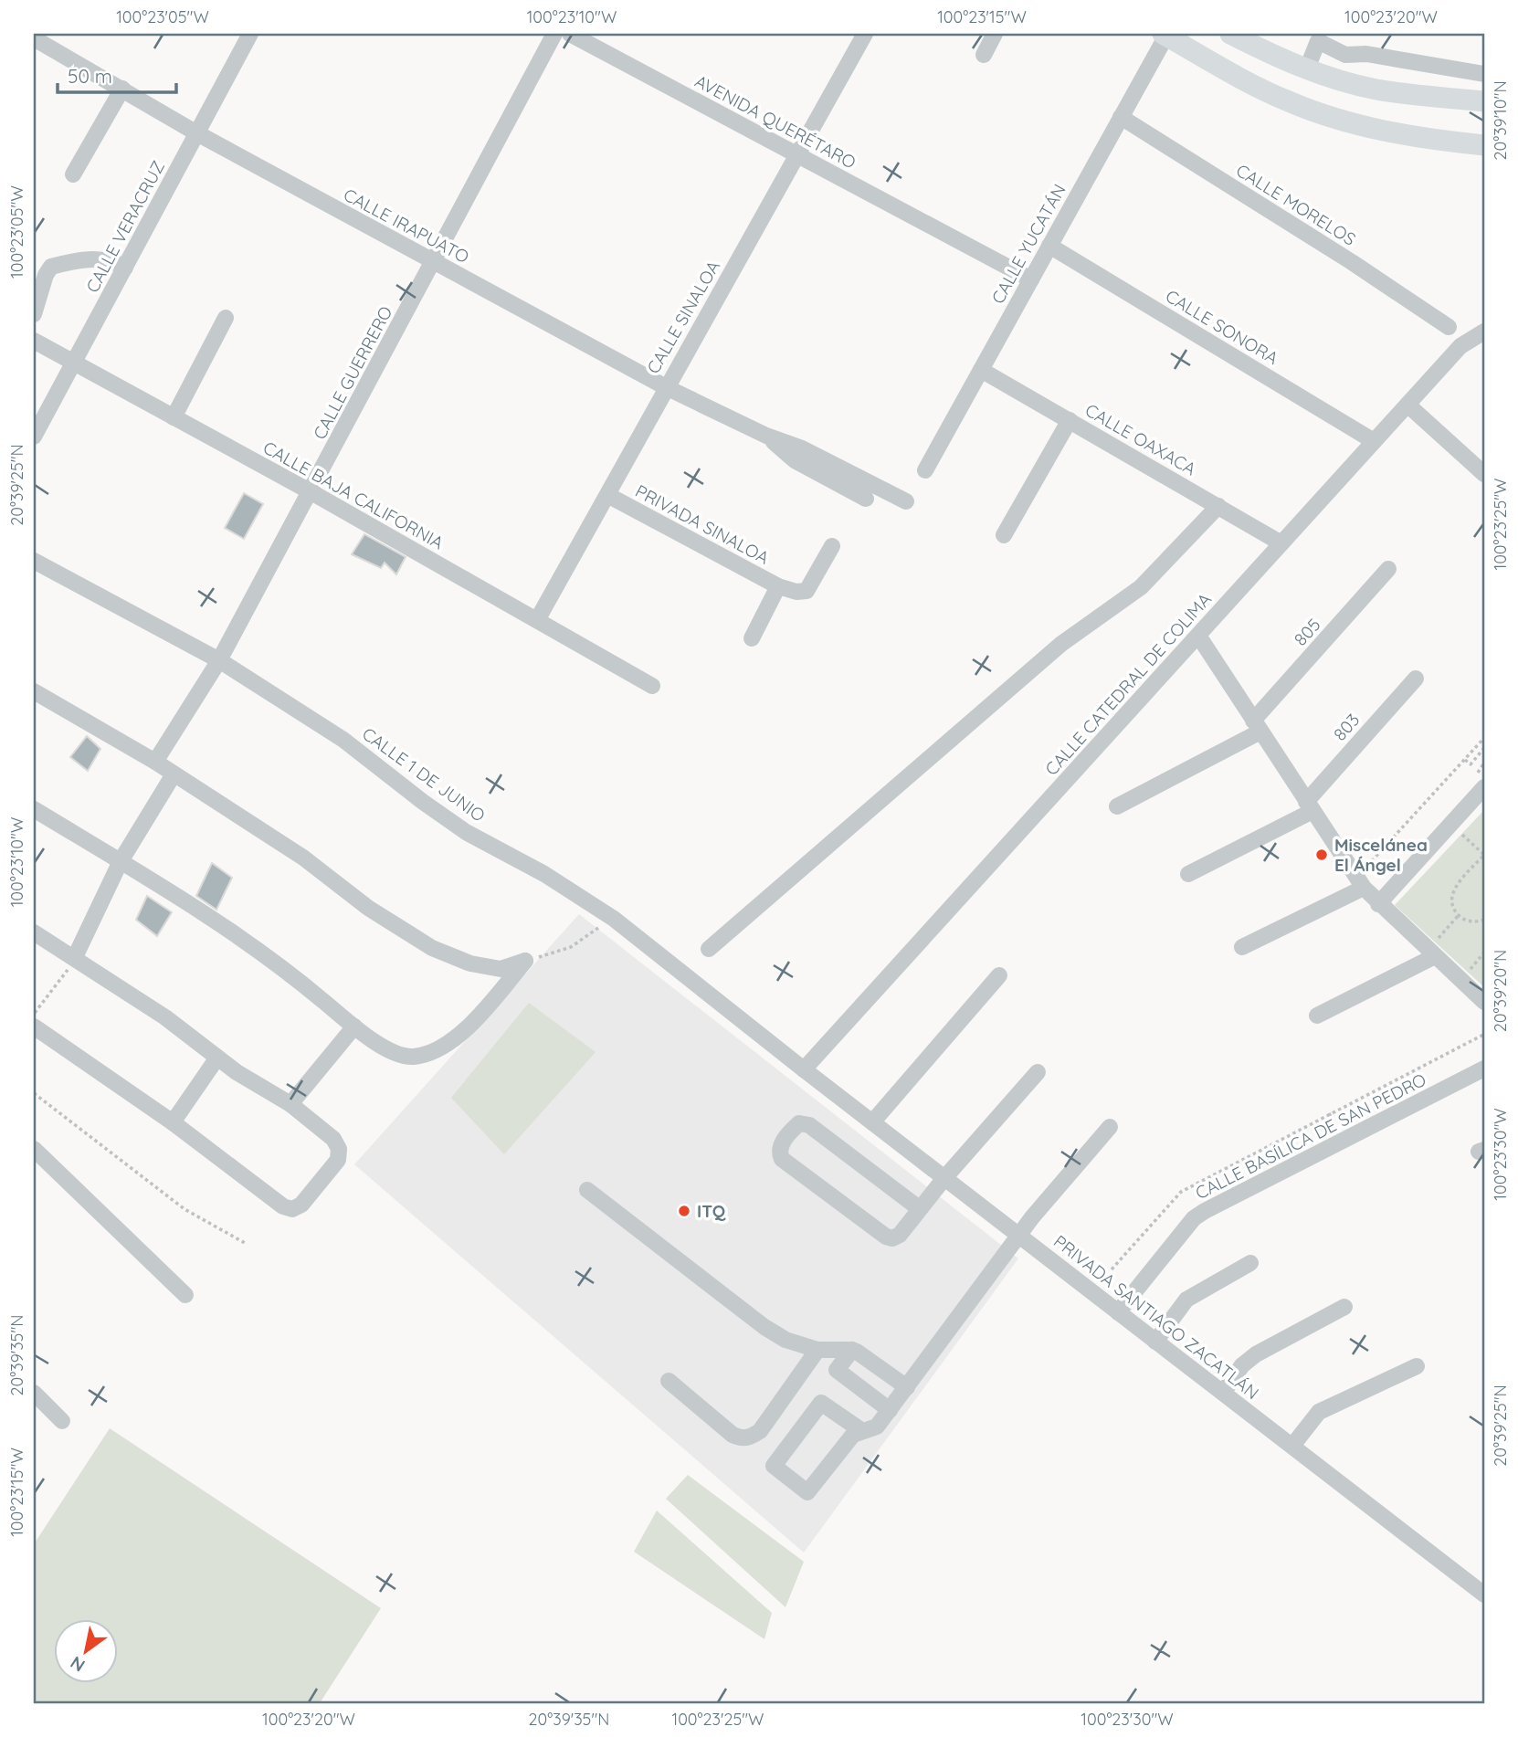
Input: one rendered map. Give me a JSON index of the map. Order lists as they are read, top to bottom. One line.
{"streets":{"street":["AVENIDA QUERÉTARO","CALLE MORELOS","CALLE IRAPUATO","CALLE VERACRUZ","CALLE YUCATÁN","CALLE SINALOA","CALLE SONORA","CALLE GUERRERO","CALLE OAXACA","CALLE BAJA CALIFORNIA","PRIVADA SINALOA","805","CALLE CATEDRAL DE COLIMA","803","CALLE 1 DE JUNIO","CALLE BASÍLICA DE SAN PEDRO","PRIVADA SANTIAGO ZACATLÁN"]},"crossings":[["AVENIDA QUERÉTARO","CALLE YUCATÁN"],["AVENIDA QUERÉTARO","CALLE SINALOA"],["CALLE MORELOS","CALLE YUCATÁN"],["CALLE IRAPUATO","CALLE VERACRUZ"],["CALLE IRAPUATO","CALLE SINALOA"],["CALLE IRAPUATO","CALLE GUERRERO"],["CALLE VERACRUZ","CALLE BAJA CALIFORNIA"],["CALLE YUCATÁN","CALLE SONORA"],["CALLE YUCATÁN","CALLE OAXACA"],["CALLE SINALOA","CALLE BAJA CALIFORNIA"],["CALLE SINALOA","PRIVADA SINALOA"],["CALLE SONORA","CALLE CATEDRAL DE COLIMA"],["CALLE GUERRERO","CALLE BAJA CALIFORNIA"],["CALLE GUERRERO","CALLE 1 DE JUNIO"],["CALLE OAXACA","CALLE CATEDRAL DE COLIMA"],["CALLE CATEDRAL DE COLIMA","CALLE 1 DE JUNIO"],["CALLE CATEDRAL DE COLIMA","PRIVADA SANTIAGO ZACATLÁN"],["CALLE 1 DE JUNIO","PRIVADA SANTIAGO ZACATLÁN"],["CALLE BASÍLICA DE SAN PEDRO","PRIVADA SANTIAGO ZACATLÁN"]],"places":["Miscelánea El Ángel","ITQ"],"scale_bar":"50 m","north":"bottom left","coordinates":["100°23'05\"W","100°23'10\"W","100°23'15\"W","100°23'20\"W","20°39'10\"N","20°39'25\"N","100°23'25\"W","20°39'20\"N","100°23'30\"W","20°39'35\"N"]}
